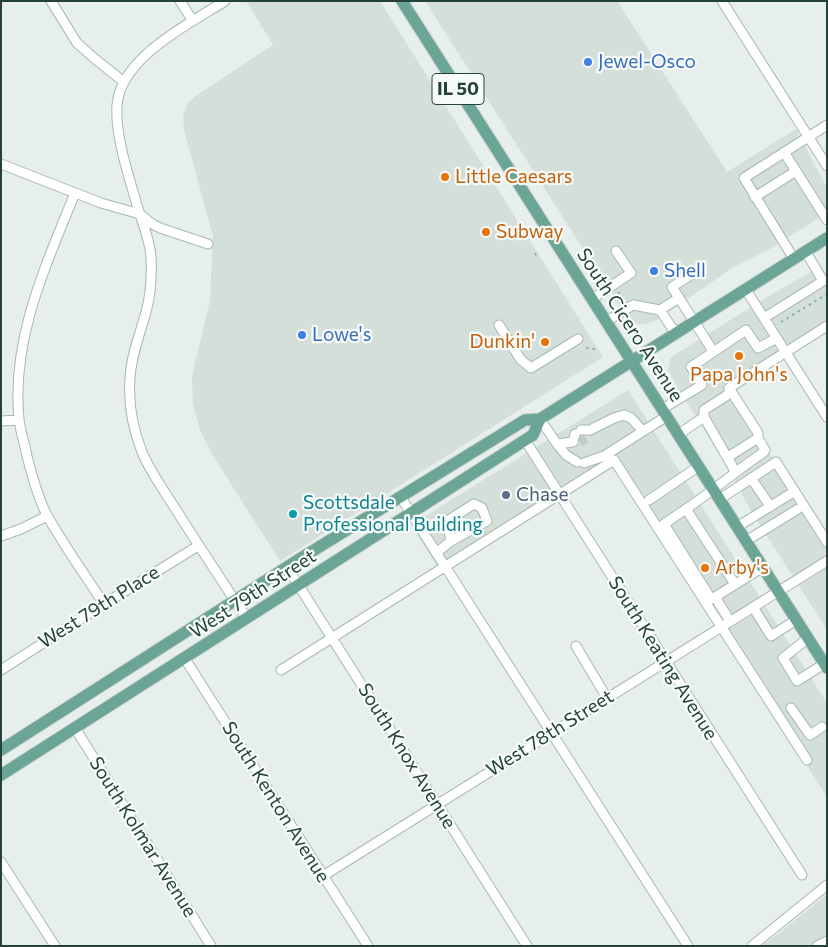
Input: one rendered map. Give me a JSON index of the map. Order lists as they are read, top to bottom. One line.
{"streets":{"main road":["IL 50","South Cicero Avenue","West 79th Street"],"street":["West 79th Place","South Keating Avenue","West 78th Street","South Knox Avenue","South Kenton Avenue","South Kolmar Avenue"]},"crossings":[["South Cicero Avenue","West 79th Street"],["South Cicero Avenue","West 78th Street"],["West 79th Street","South Keating Avenue"],["West 79th Street","South Knox Avenue"],["West 79th Street","South Kenton Avenue"],["West 79th Street","South Kolmar Avenue"],["South Keating Avenue","West 78th Street"],["West 78th Street","South Knox Avenue"],["West 78th Street","South Kenton Avenue"]],"places":["Jewel-Osco","Little Caesars","Subway","Shell","Lowe's","Dunkin'","Papa John's","Chase","Scottsdale Professional Building","Arby's"]}
